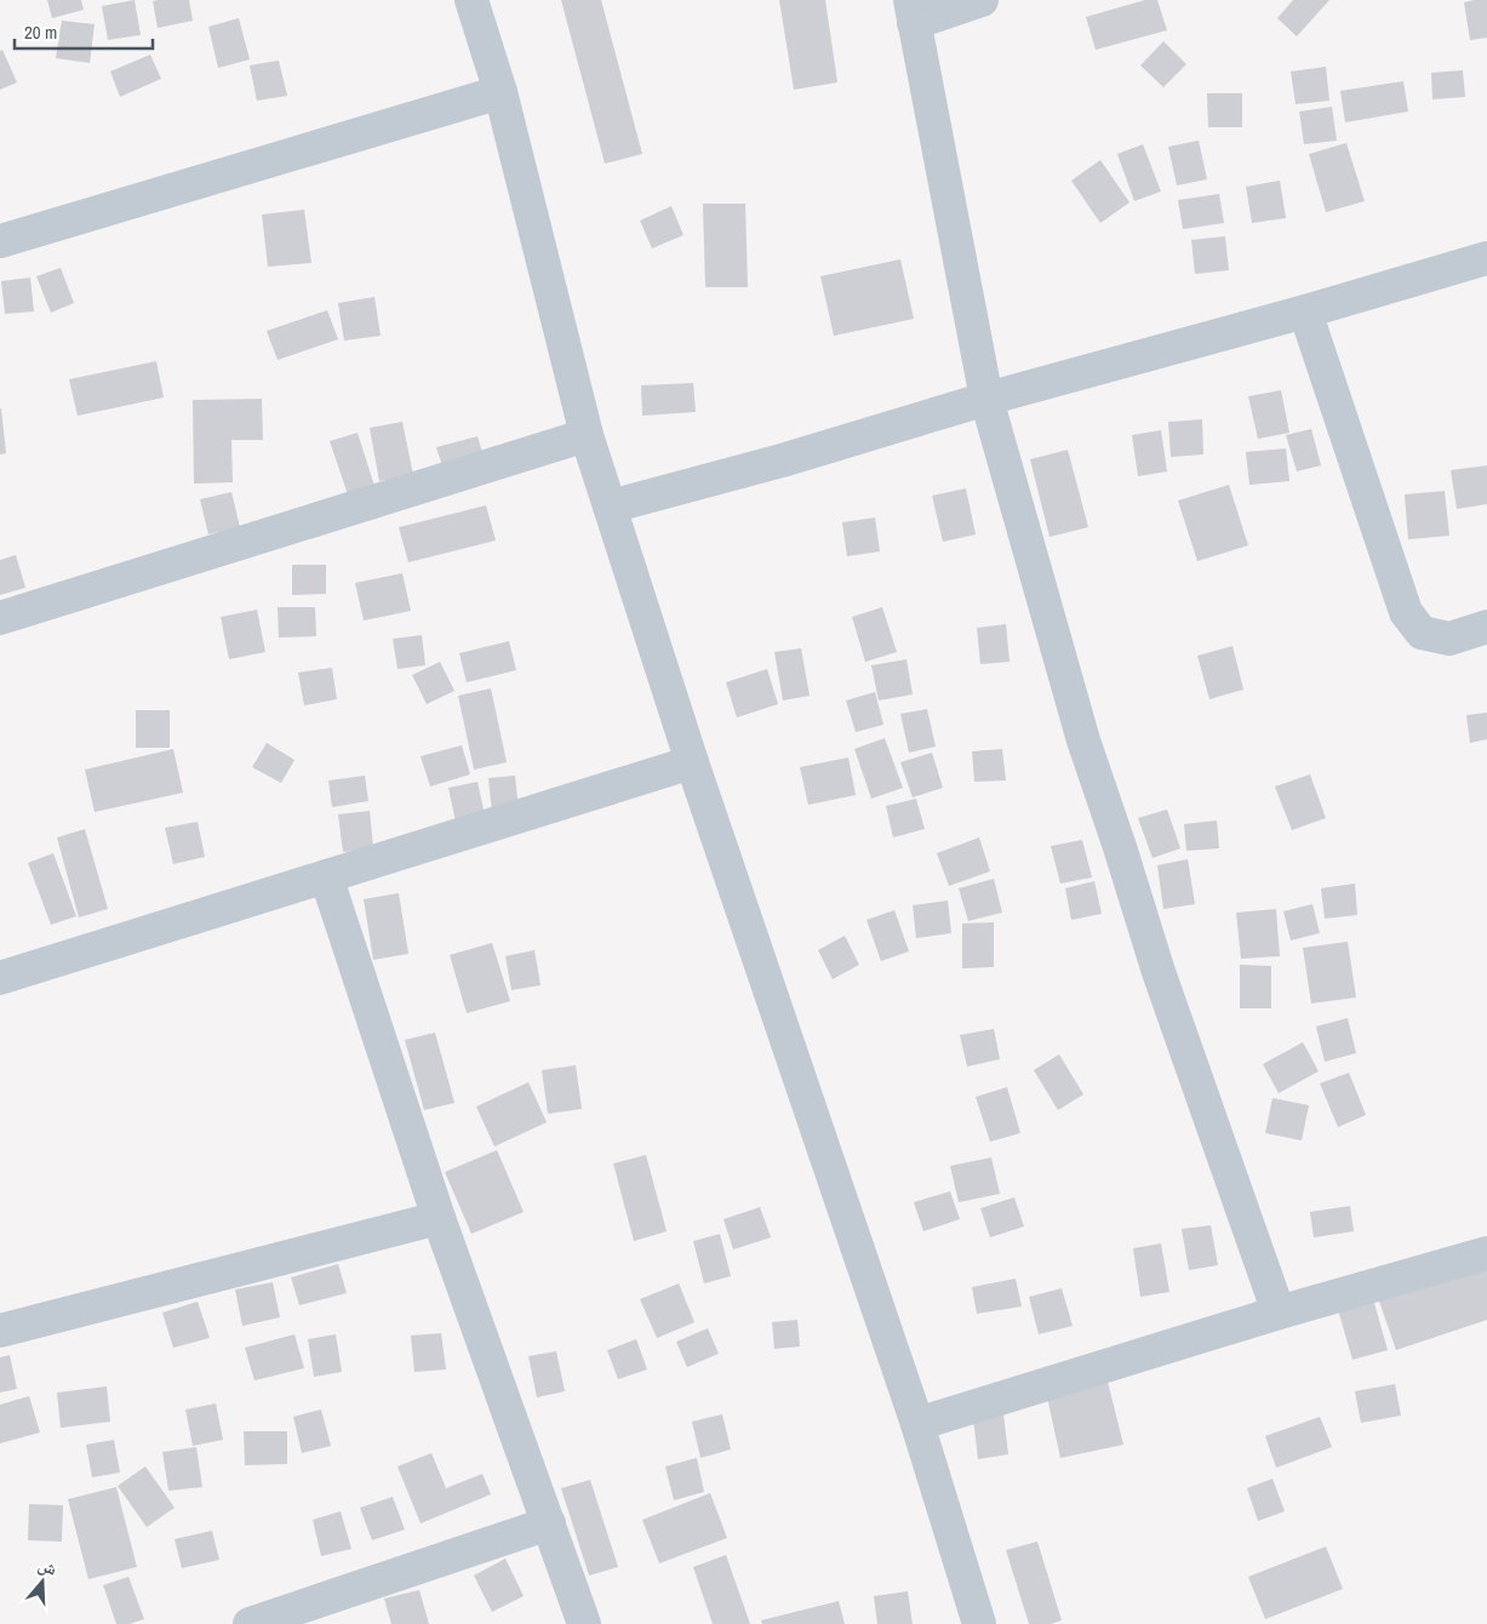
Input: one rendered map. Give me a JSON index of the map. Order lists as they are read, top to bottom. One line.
{"scale_bar":"20 m","north":"top"}
